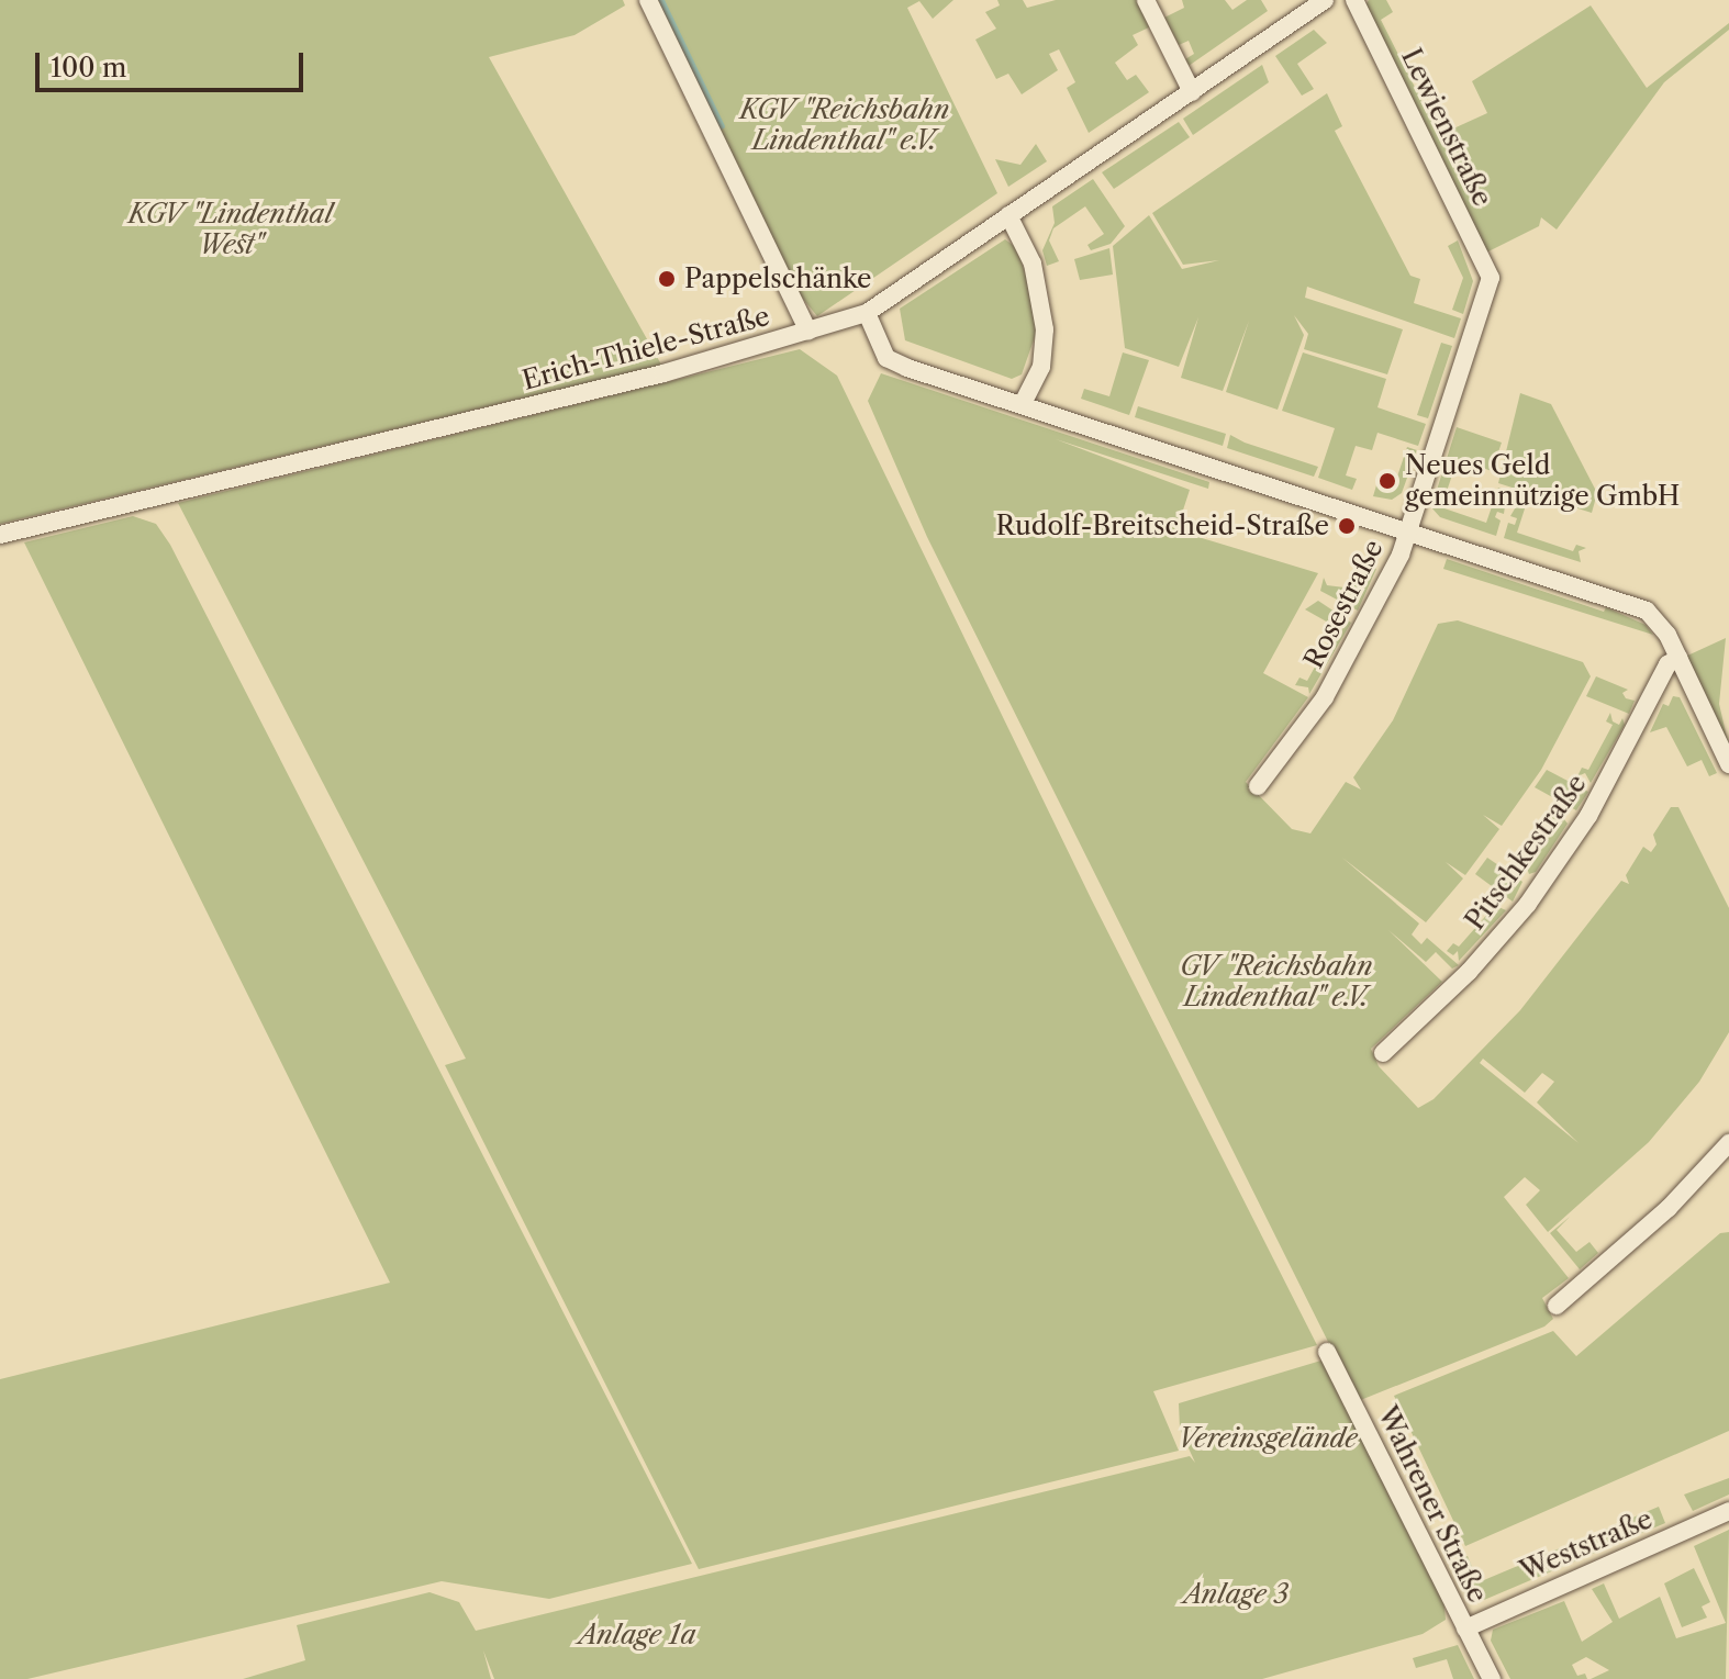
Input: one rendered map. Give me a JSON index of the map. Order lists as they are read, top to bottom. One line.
{"streets":{"street":["Lewienstraße","Erich-Thiele-Straße","Rosestraße","Pitschkestraße","Wahrener Straße","Weststraße"]},"crossings":[["Lewienstraße","Rosestraße"],["Wahrener Straße","Weststraße"]],"parks":["KGV \"Reichsbahn Lindenthal\" e.V.","KGV \"Lindenthal West\"","GV \"Reichsbahn Lindenthal\" e.V.","Vereinsgelände","Anlage 3","Anlage 1a"],"places":["Pappelschänke","Neues Geld gemeinnützige GmbH","Rudolf-Breitscheid-Straße"],"scale_bar":"100 m"}
